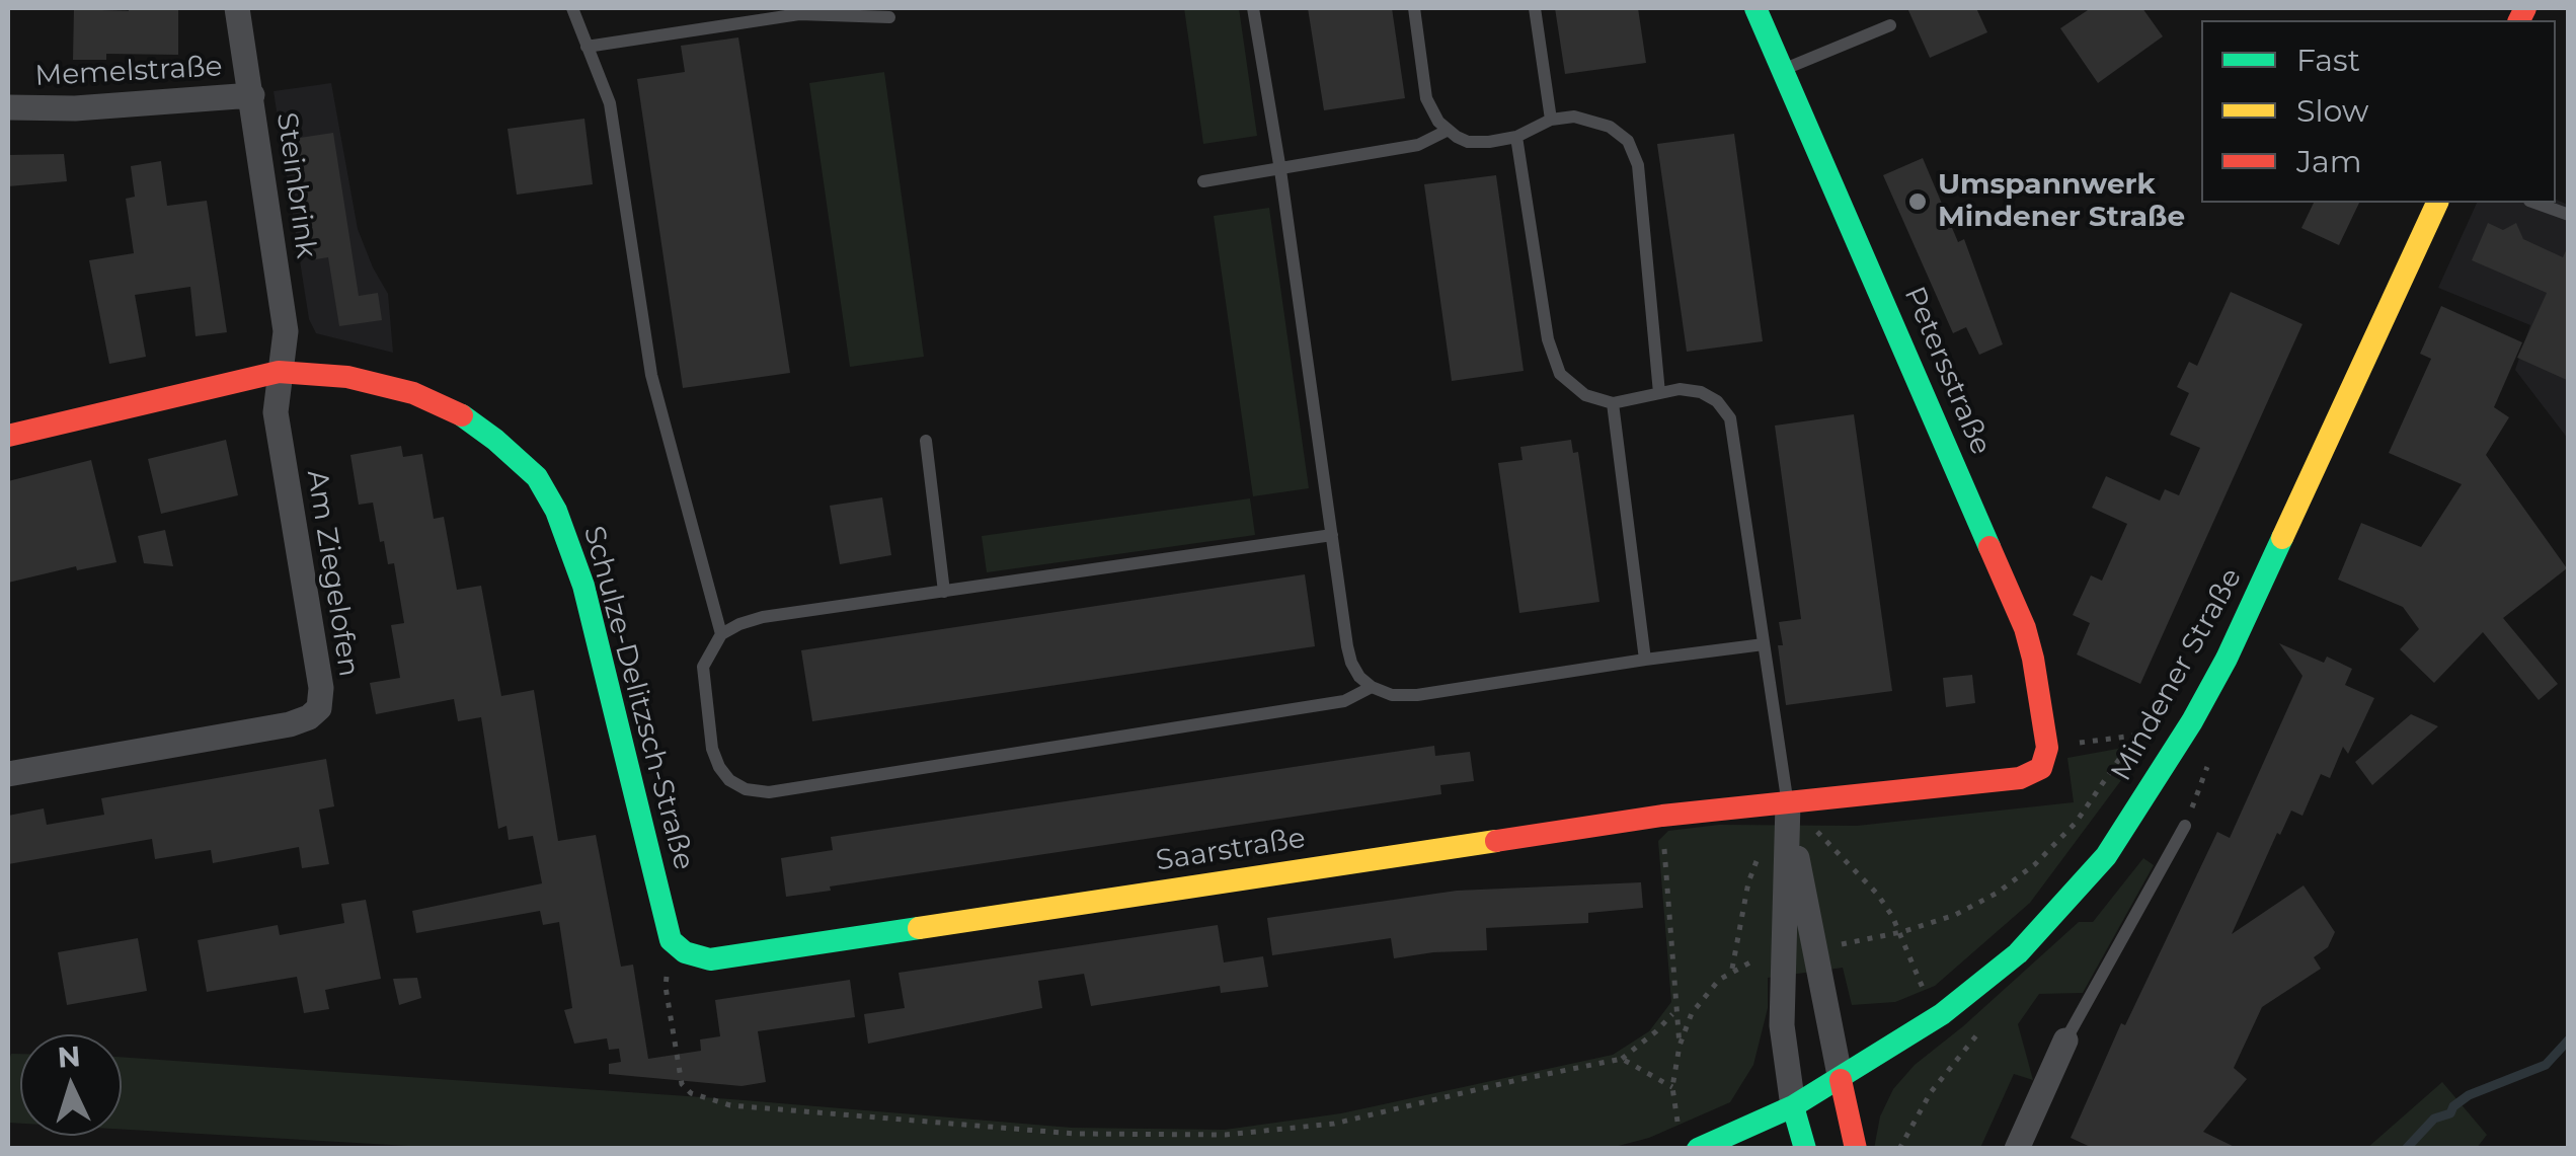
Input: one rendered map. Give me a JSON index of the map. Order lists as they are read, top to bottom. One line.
{"streets":{"street":["Memelstraße","Steinbrink","Petersstraße","Am Ziegelofen","Mindener Straße","Schulze-Delitzsch-Straße","Saarstraße"]},"crossings":[["Memelstraße","Steinbrink"],["Steinbrink","Am Ziegelofen"],["Steinbrink","Schulze-Delitzsch-Straße"],["Petersstraße","Saarstraße"],["Am Ziegelofen","Schulze-Delitzsch-Straße"],["Schulze-Delitzsch-Straße","Saarstraße"]],"places":["Umspannwerk Mindener Straße"],"legend":["Fast","Slow","Jam"],"north":"top"}
